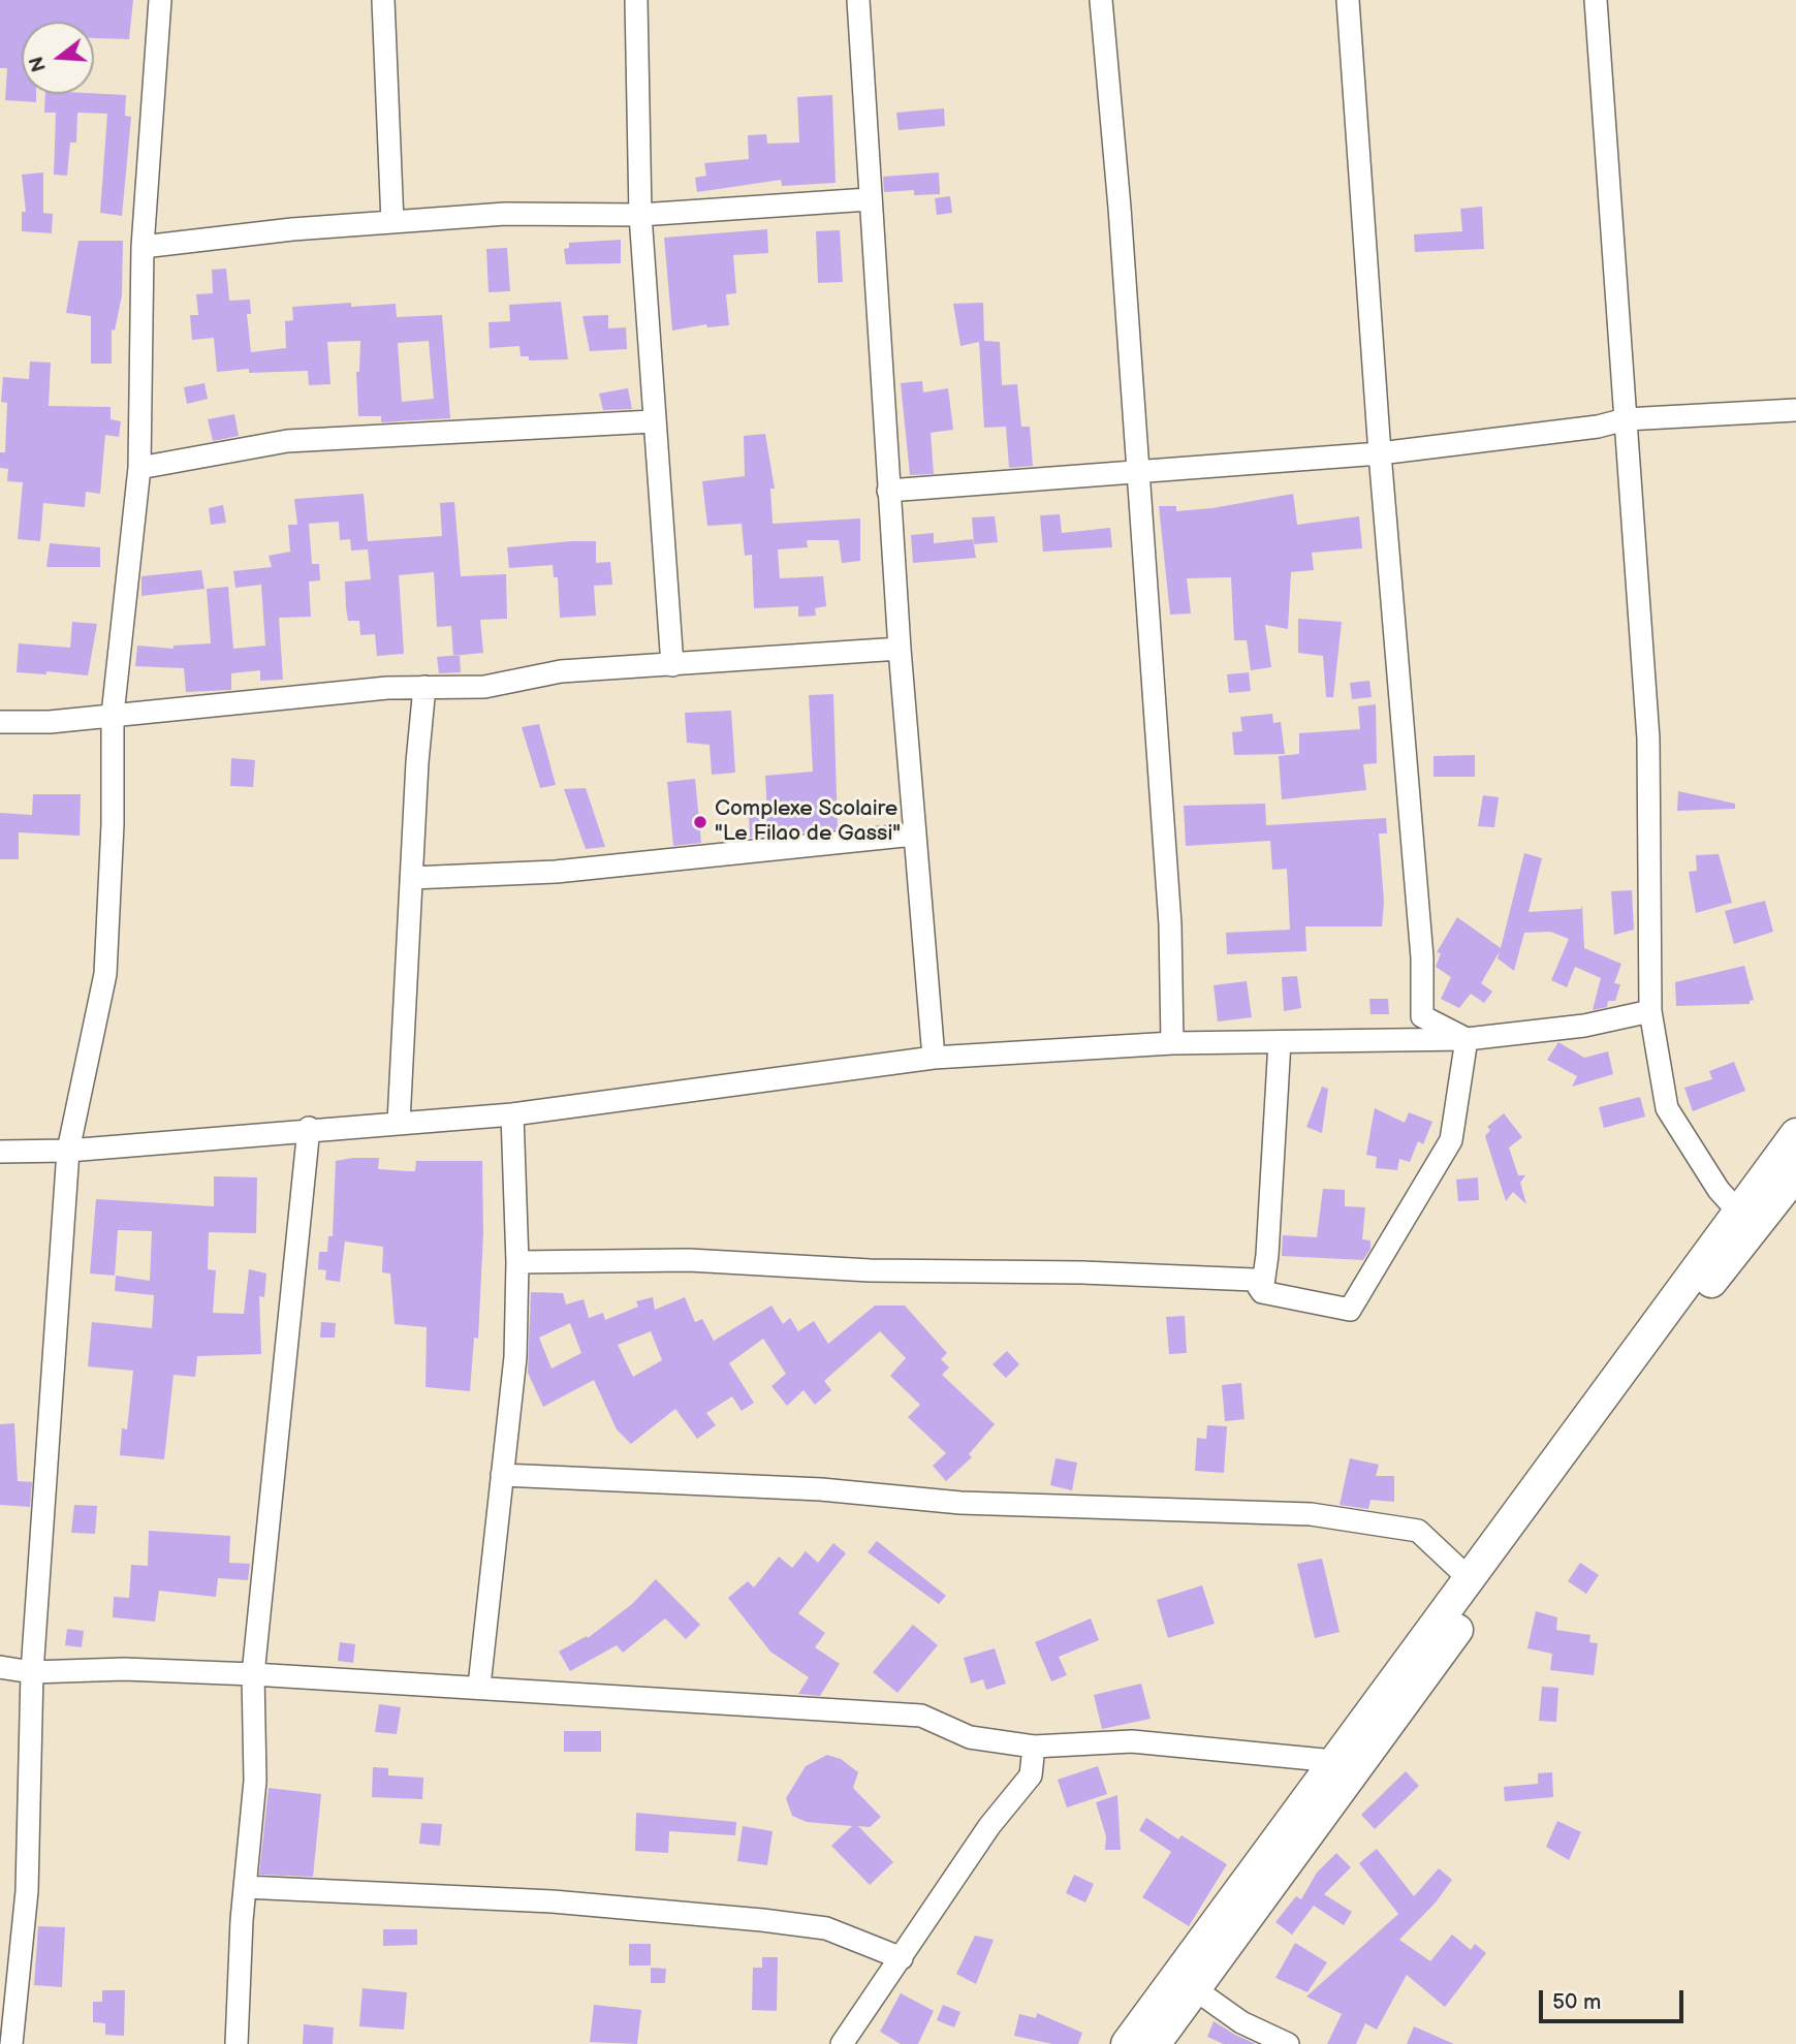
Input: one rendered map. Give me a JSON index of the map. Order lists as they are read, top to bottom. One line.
{"places":["Complexe Scolaire \"Le Filao de Gassi\""],"scale_bar":"50 m","north":"left"}
